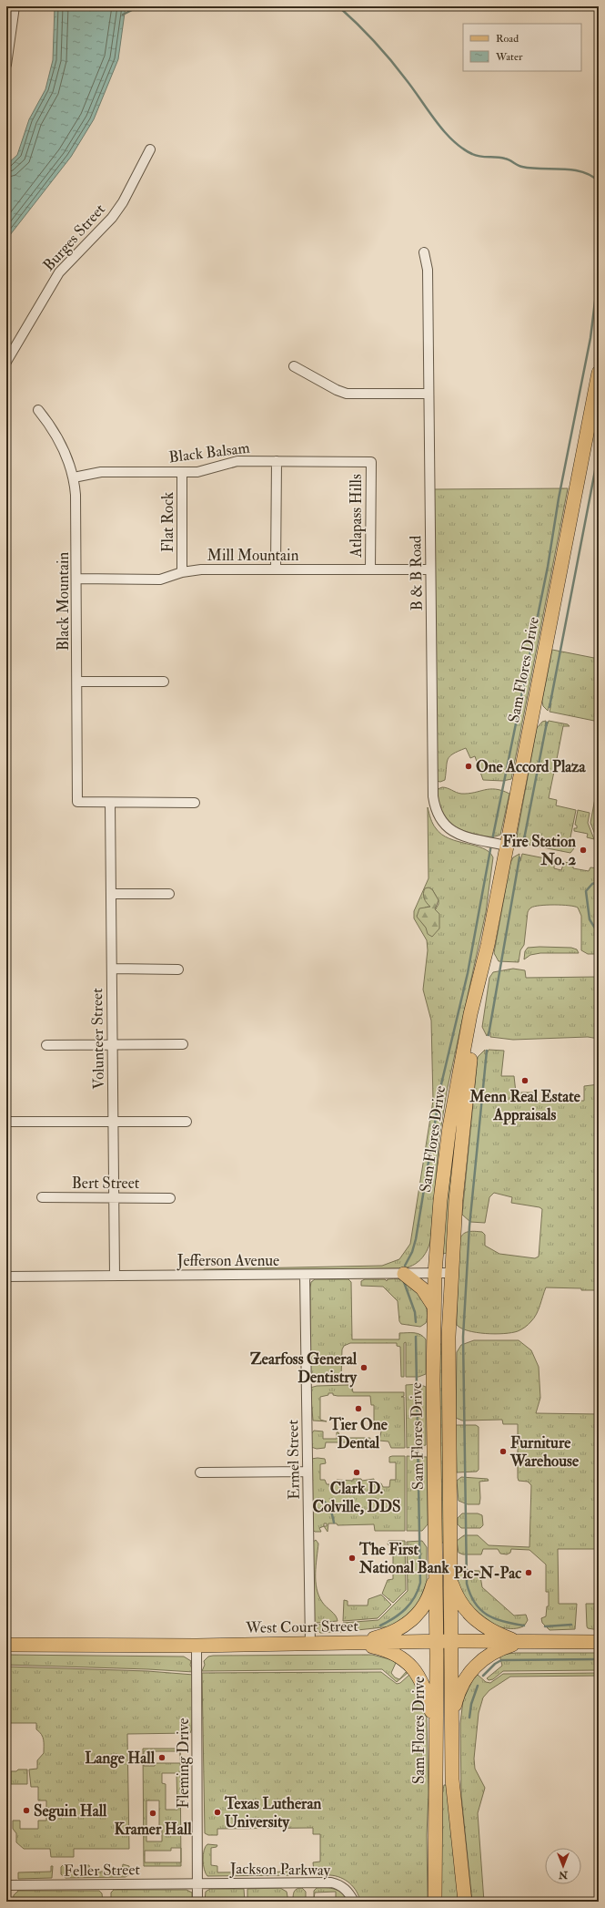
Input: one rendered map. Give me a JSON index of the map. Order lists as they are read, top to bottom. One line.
{"streets":{"main road":["Sam Flores Drive","West Court Street"],"street":["Burges Street","Black Balsam","Atlapass Hills","Flat Rock","Mill Mountain","B & B Road","Black Mountain","Volunteer Street","Bert Street","Jefferson Avenue","Ermel Street","Fleming Drive","Jackson Parkway","Feller Street"]},"crossings":[["Black Balsam","Atlapass Hills"],["Black Balsam","Flat Rock"],["Black Balsam","Black Mountain"],["Atlapass Hills","Mill Mountain"],["Flat Rock","Mill Mountain"],["Mill Mountain","B & B Road"],["Mill Mountain","Black Mountain"],["B & B Road","Sam Flores Drive"],["Black Mountain","Volunteer Street"],["Sam Flores Drive","Jefferson Avenue"],["Sam Flores Drive","West Court Street"],["Volunteer Street","Bert Street"],["Volunteer Street","Jefferson Avenue"],["Jefferson Avenue","Ermel Street"],["Ermel Street","West Court Street"],["West Court Street","Fleming Drive"],["Fleming Drive","Jackson Parkway"],["Fleming Drive","Feller Street"],["Jackson Parkway","Feller Street"]],"places":["One Accord Plaza","Fire Station No. 2","Menn Real Estate Appraisals","Zearfoss General Dentistry","Tier One Dental","Furniture Warehouse","Clark D. Colville, DDS","The First National Bank","Pic-N-Pac","Lange Hall","Seguin Hall","Texas Lutheran University","Kramer Hall"],"legend":["Road","Water"],"north":"bottom"}
